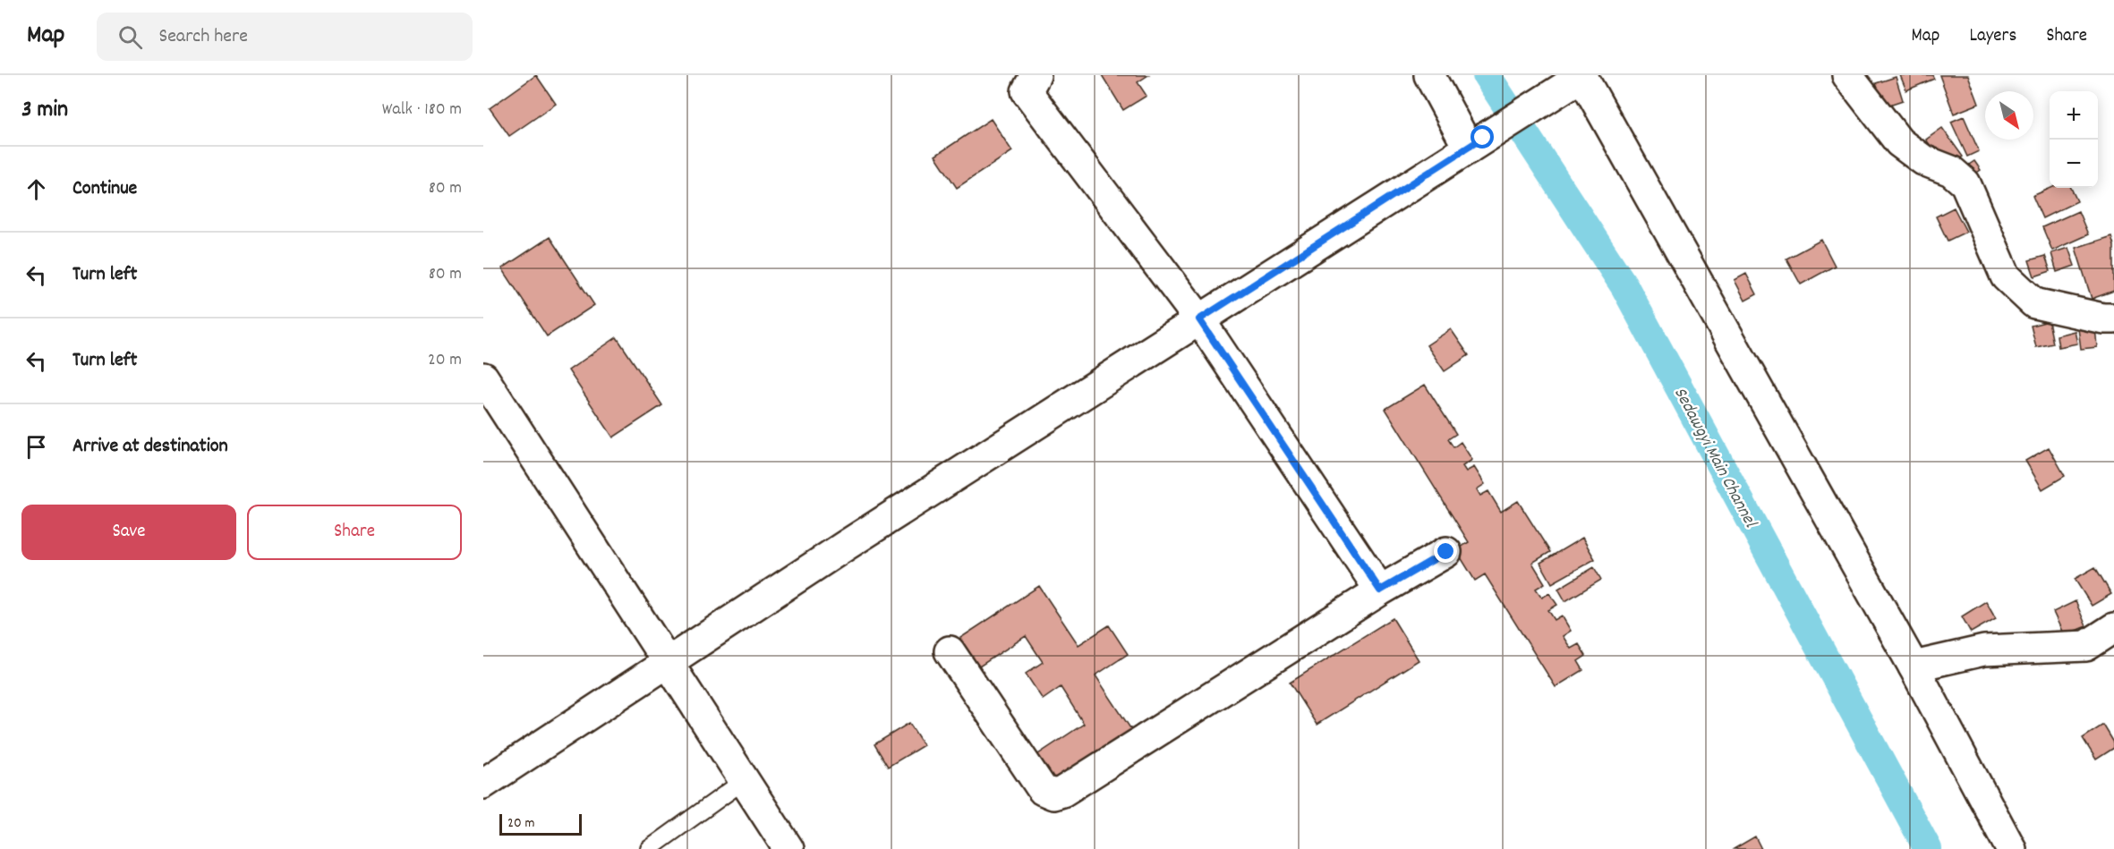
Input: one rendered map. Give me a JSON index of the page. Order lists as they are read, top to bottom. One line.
{"water":["Sedawgyi Main Channel"],"scale_bar":"20 m","north":"bottom right","page":{"header":"Map","search":"Search here","nav":["Map","Layers","Share"],"heading":["3 min","Walk · 180 m"],"map_buttons":["+","−"],"list":[["Continue","80 m"],["Turn left","80 m"],["Turn left","20 m"],"Arrive at destination"],"buttons":["Save","Share"],"scale":"20 m"}}
